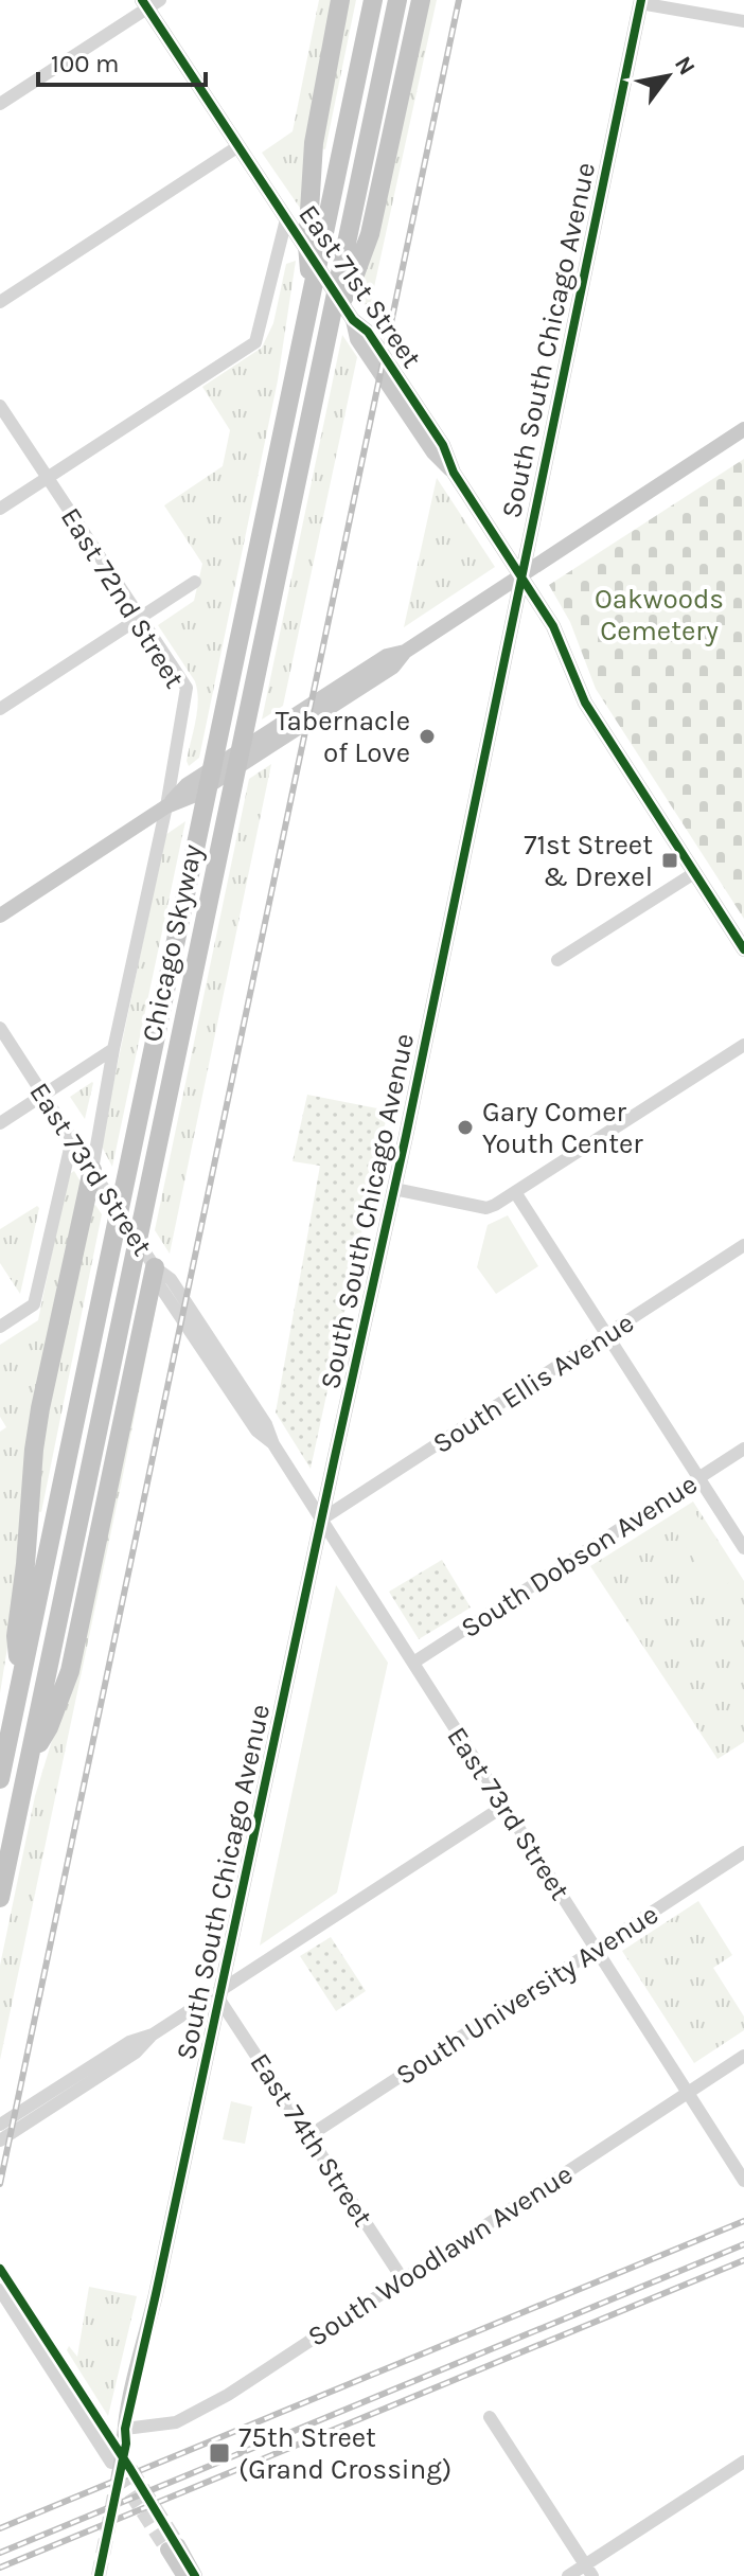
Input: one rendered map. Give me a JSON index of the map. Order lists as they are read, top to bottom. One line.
{"streets":{"highway":["Chicago Skyway"],"main road":["East 71st Street","South South Chicago Avenue"],"street":["East 72nd Street","East 73rd Street","South Ellis Avenue","South Dobson Avenue","South University Avenue","East 74th Street","South Woodlawn Avenue"]},"crossings":[["East 71st Street","South South Chicago Avenue"],["South South Chicago Avenue","East 73rd Street"],["South South Chicago Avenue","South Ellis Avenue"],["South South Chicago Avenue","East 74th Street"],["South South Chicago Avenue","South Woodlawn Avenue"],["East 72nd Street","East 73rd Street"],["East 73rd Street","South Ellis Avenue"],["East 73rd Street","South Dobson Avenue"],["East 73rd Street","South University Avenue"],["East 73rd Street","South Woodlawn Avenue"],["South University Avenue","East 74th Street"],["East 74th Street","South Woodlawn Avenue"]],"parks":["Oakwoods Cemetery"],"places":{"other":["Tabernacle of Love","Gary Comer Youth Center"],"transit":["71st Street & Drexel","75th Street (Grand Crossing)"]},"scale_bar":"100 m","north":"top right"}
